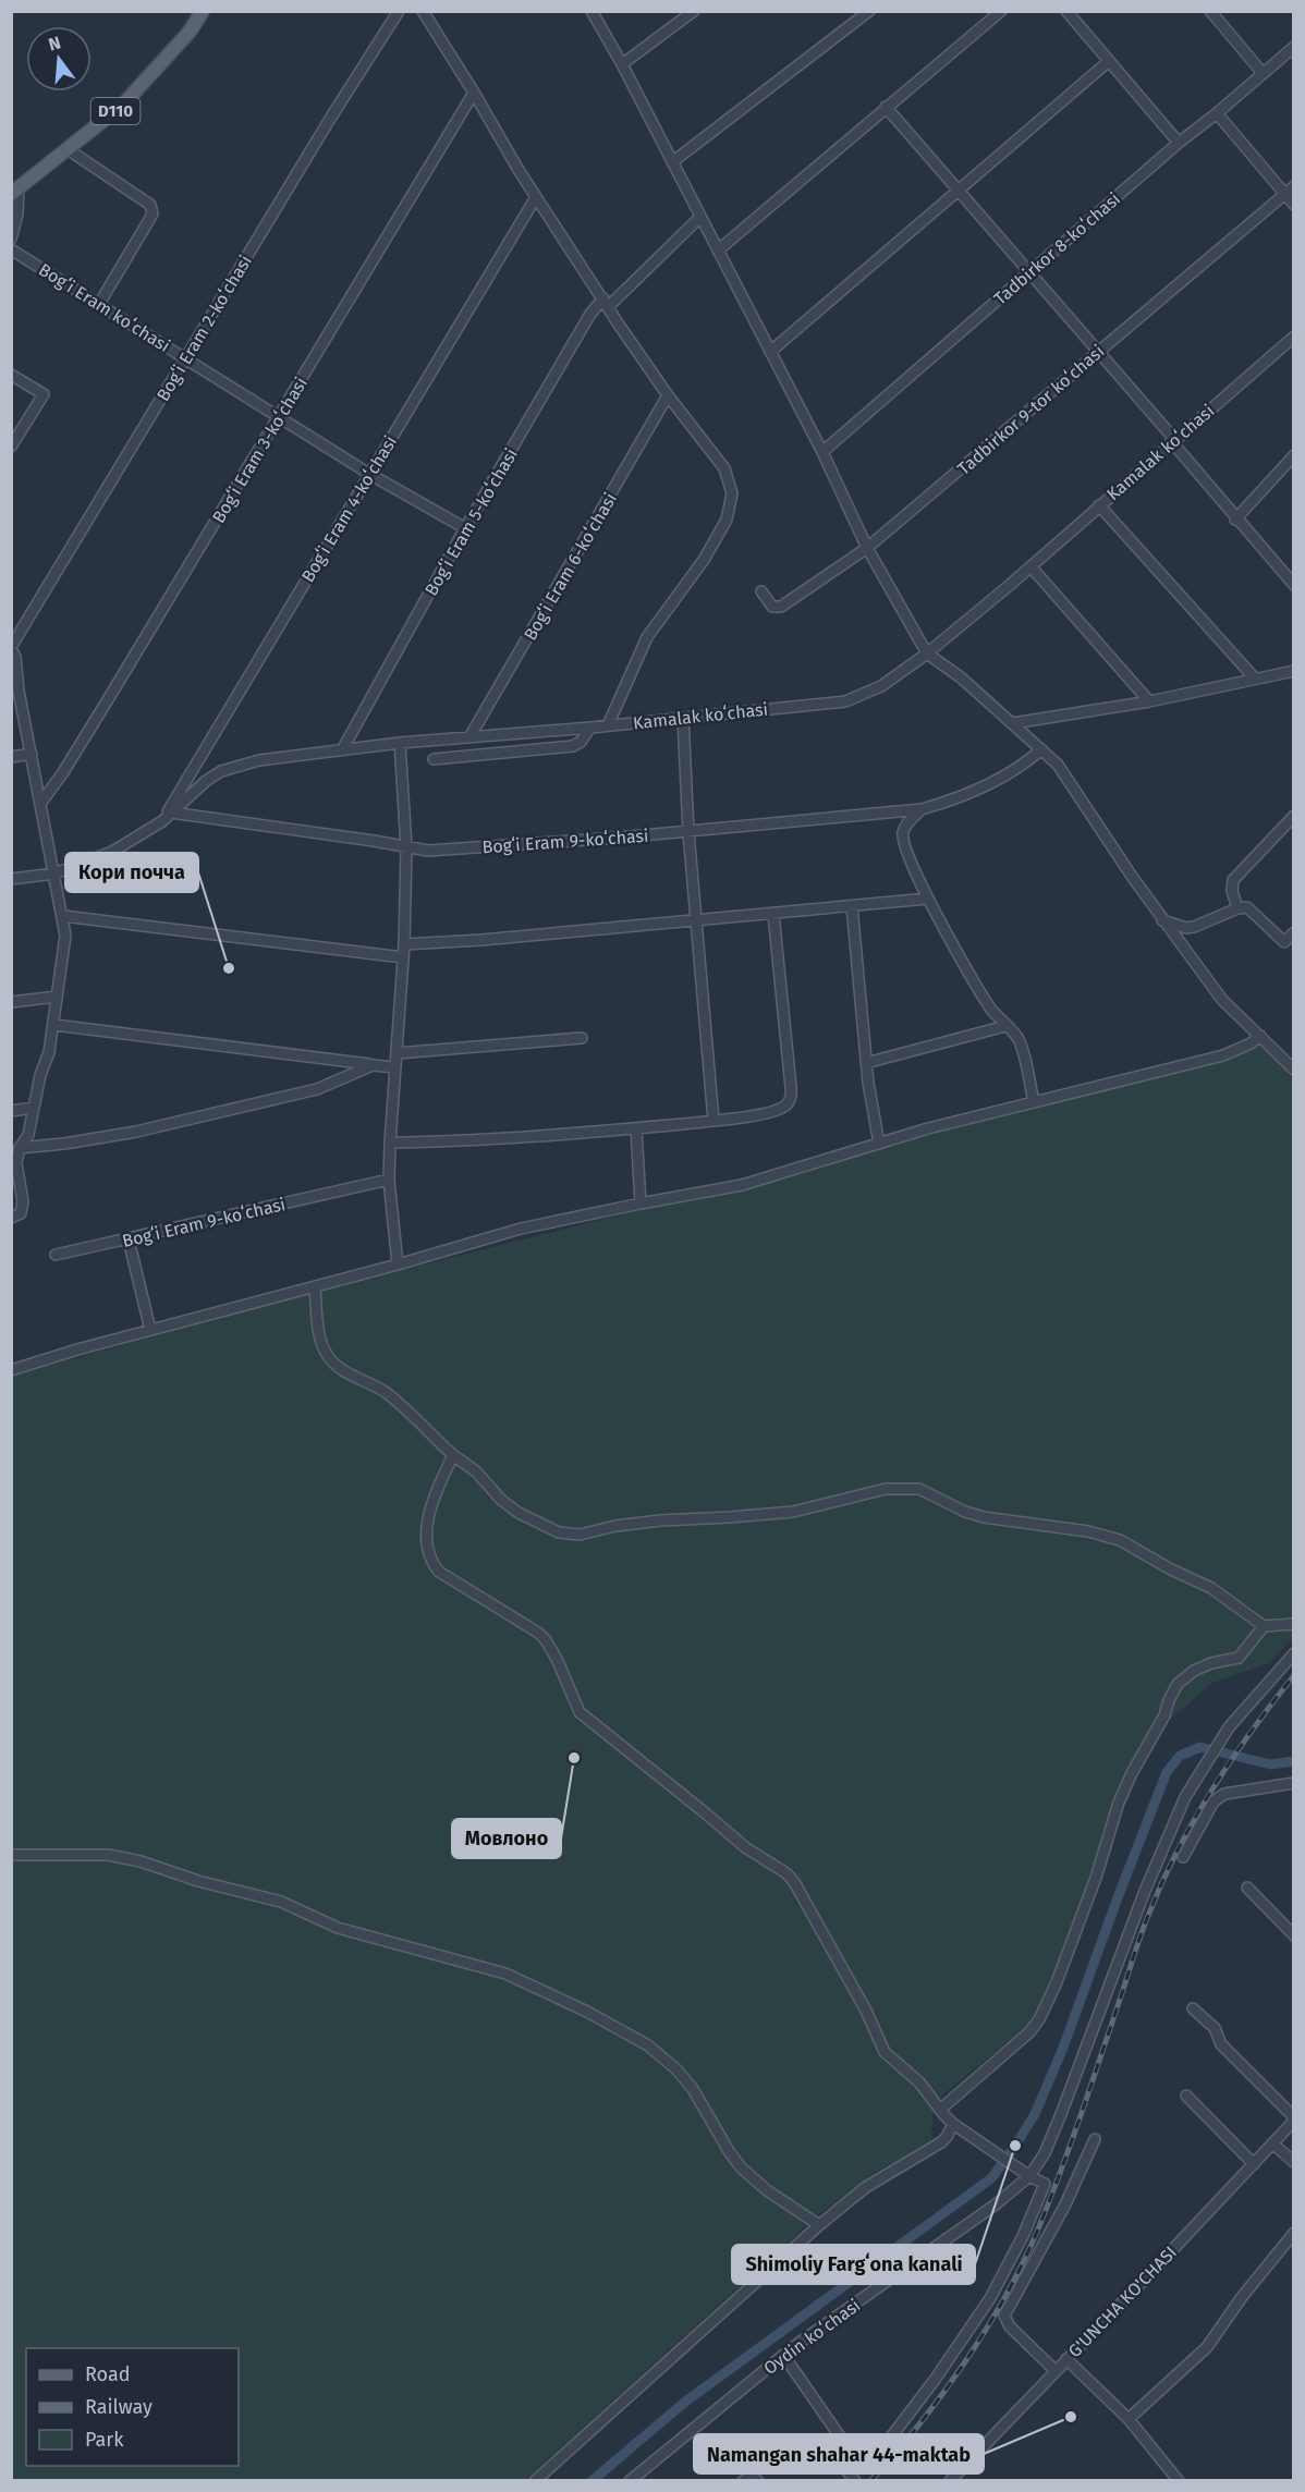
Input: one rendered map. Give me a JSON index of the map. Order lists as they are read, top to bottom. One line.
{"streets":{"main road":["D110"],"street":["Tadbirkor 8-koʻchasi","Bogʻi Eram koʻchasi","Bogʻi Eram 2-koʻchasi","Tadbirkor 9-tor koʻchasi","Bogʻi Eram 3-koʻchasi","Kamalak koʻchasi","Bogʻi Eram 4-koʻchasi","Bogʻi Eram 5-koʻchasi","Bogʻi Eram 6-koʻchasi","Bogʻi Eram 9-koʻchasi","G'UNCHA KO'CHASI","Oydin koʻchasi"]},"crossings":[["Bogʻi Eram koʻchasi","Bogʻi Eram 2-koʻchasi"],["Bogʻi Eram koʻchasi","Bogʻi Eram 3-koʻchasi"],["Bogʻi Eram koʻchasi","Bogʻi Eram 4-koʻchasi"],["Bogʻi Eram koʻchasi","Bogʻi Eram 5-koʻchasi"],["Kamalak koʻchasi","Bogʻi Eram 4-koʻchasi"],["Kamalak koʻchasi","Bogʻi Eram 5-koʻchasi"],["Kamalak koʻchasi","Bogʻi Eram 6-koʻchasi"],["Kamalak koʻchasi","Bogʻi Eram 9-koʻchasi"]],"places":["Кори почча","Мовлоно","Shimoliy Fargʻona kanali","Namangan shahar 44-maktab"],"legend":["Road","Railway","Park"],"north":"top"}
